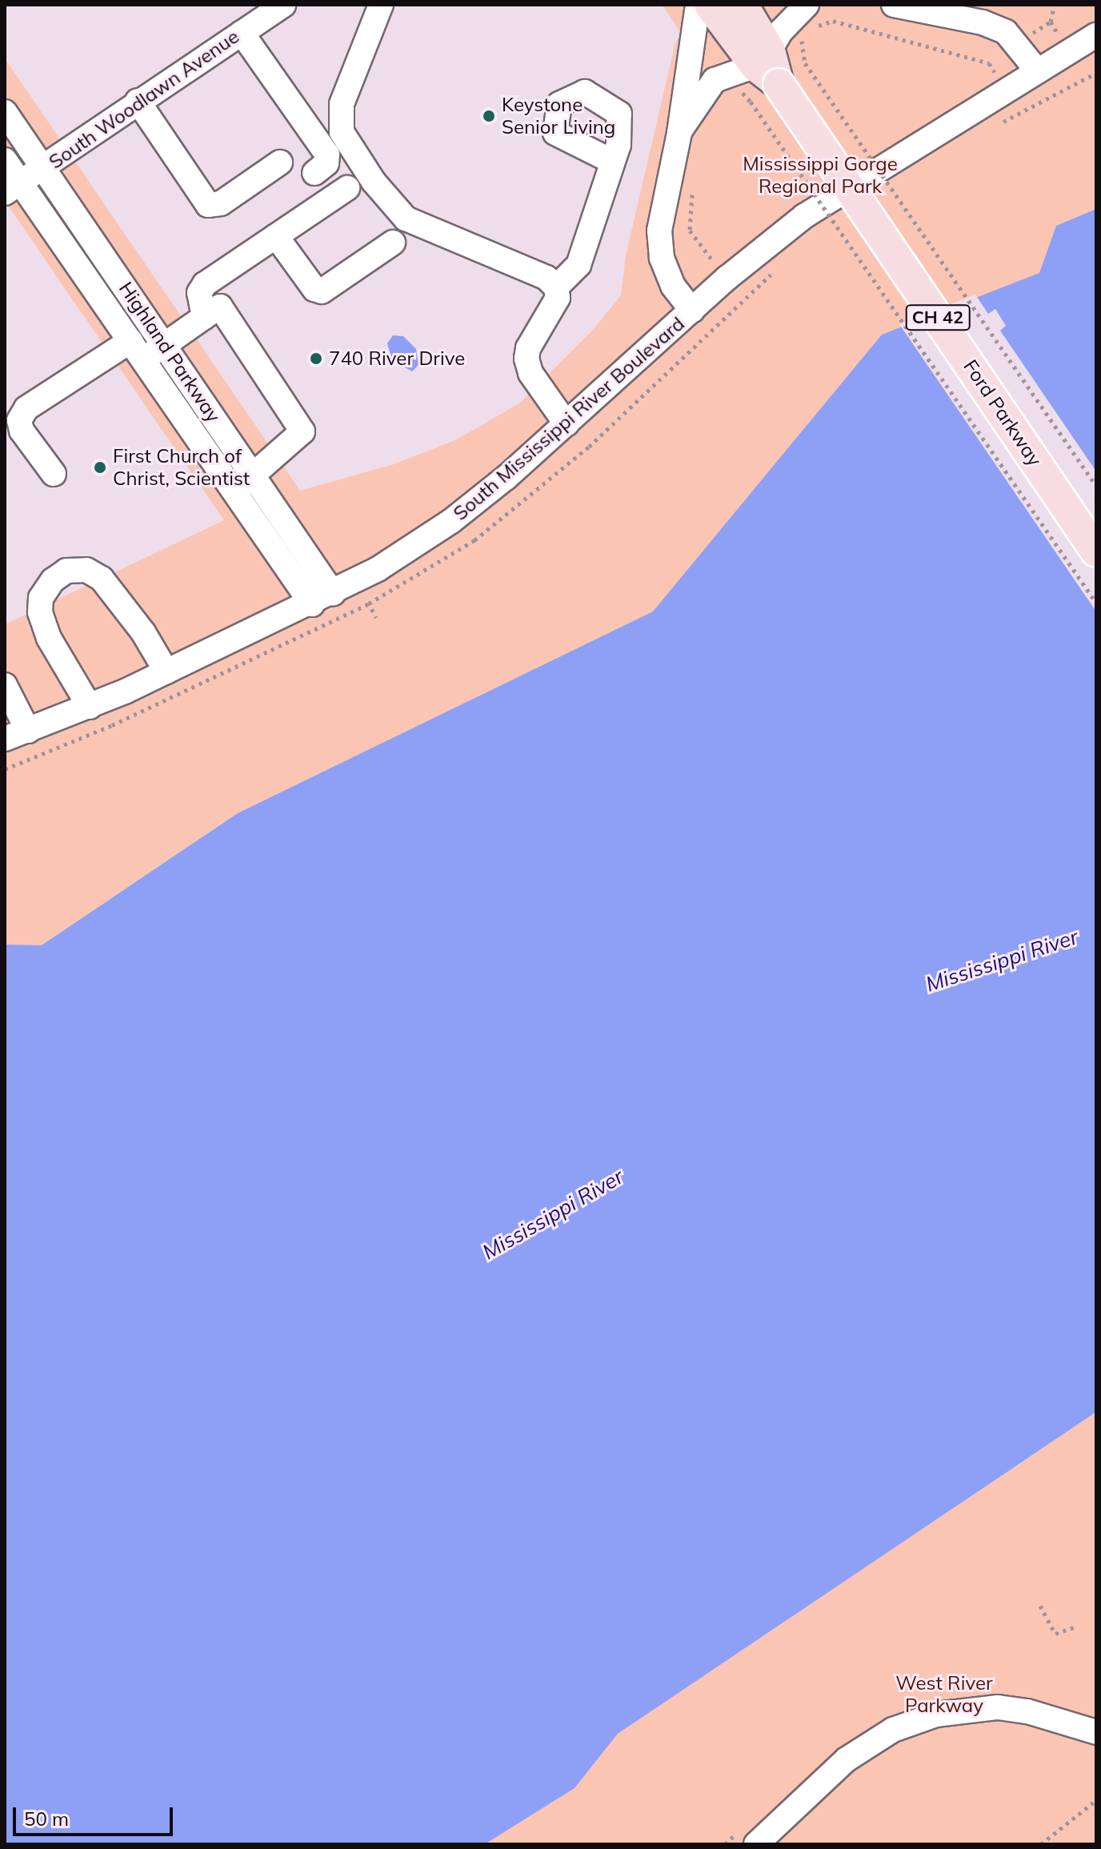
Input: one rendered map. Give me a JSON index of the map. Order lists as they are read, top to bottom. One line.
{"streets":{"main road":["CH 42","Ford Parkway"],"street":["South Woodlawn Avenue","Highland Parkway","South Mississippi River Boulevard"]},"crossings":[["South Woodlawn Avenue","Highland Parkway"],["Highland Parkway","South Mississippi River Boulevard"]],"water":["Mississippi River"],"parks":["Mississippi Gorge Regional Park","West River Parkway"],"places":["Keystone Senior Living","740 River Drive","First Church of Christ, Scientist"],"scale_bar":"50 m"}
